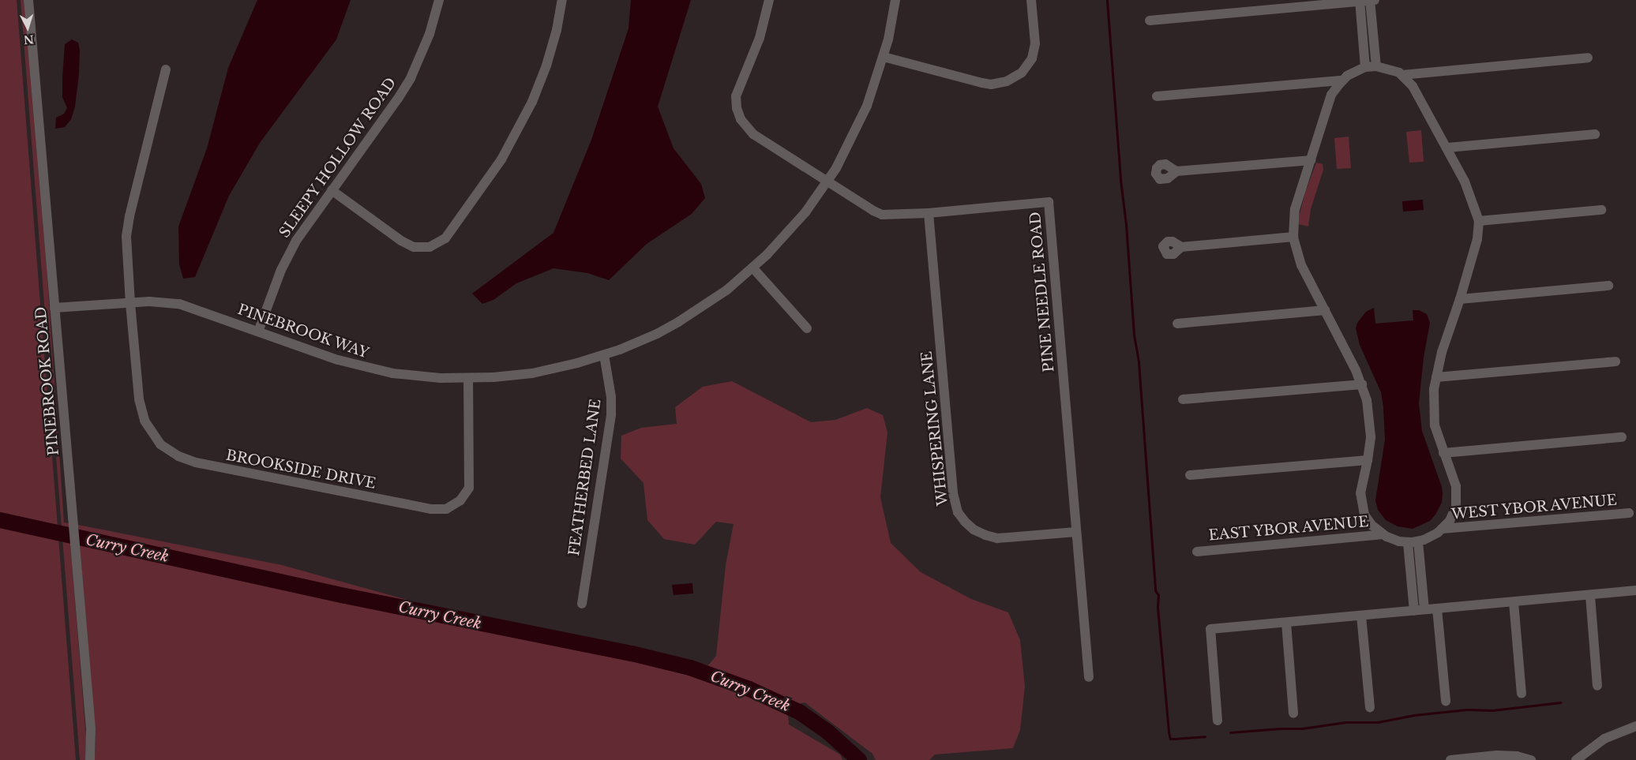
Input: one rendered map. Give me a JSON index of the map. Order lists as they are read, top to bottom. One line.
{"streets":{"street":["SLEEPY HOLLOW ROAD","PINE NEEDLE ROAD","PINEBROOK WAY","PINEBROOK ROAD","WHISPERING LANE","BROOKSIDE DRIVE","FEATHERBED LANE","WEST YBOR AVENUE","EAST YBOR AVENUE"]},"crossings":[["SLEEPY HOLLOW ROAD","PINEBROOK WAY"],["PINE NEEDLE ROAD","PINEBROOK WAY"],["PINE NEEDLE ROAD","WHISPERING LANE"],["PINEBROOK WAY","PINEBROOK ROAD"],["PINEBROOK WAY","BROOKSIDE DRIVE"],["PINEBROOK WAY","FEATHERBED LANE"]],"water":["Curry Creek"],"north":"bottom"}
